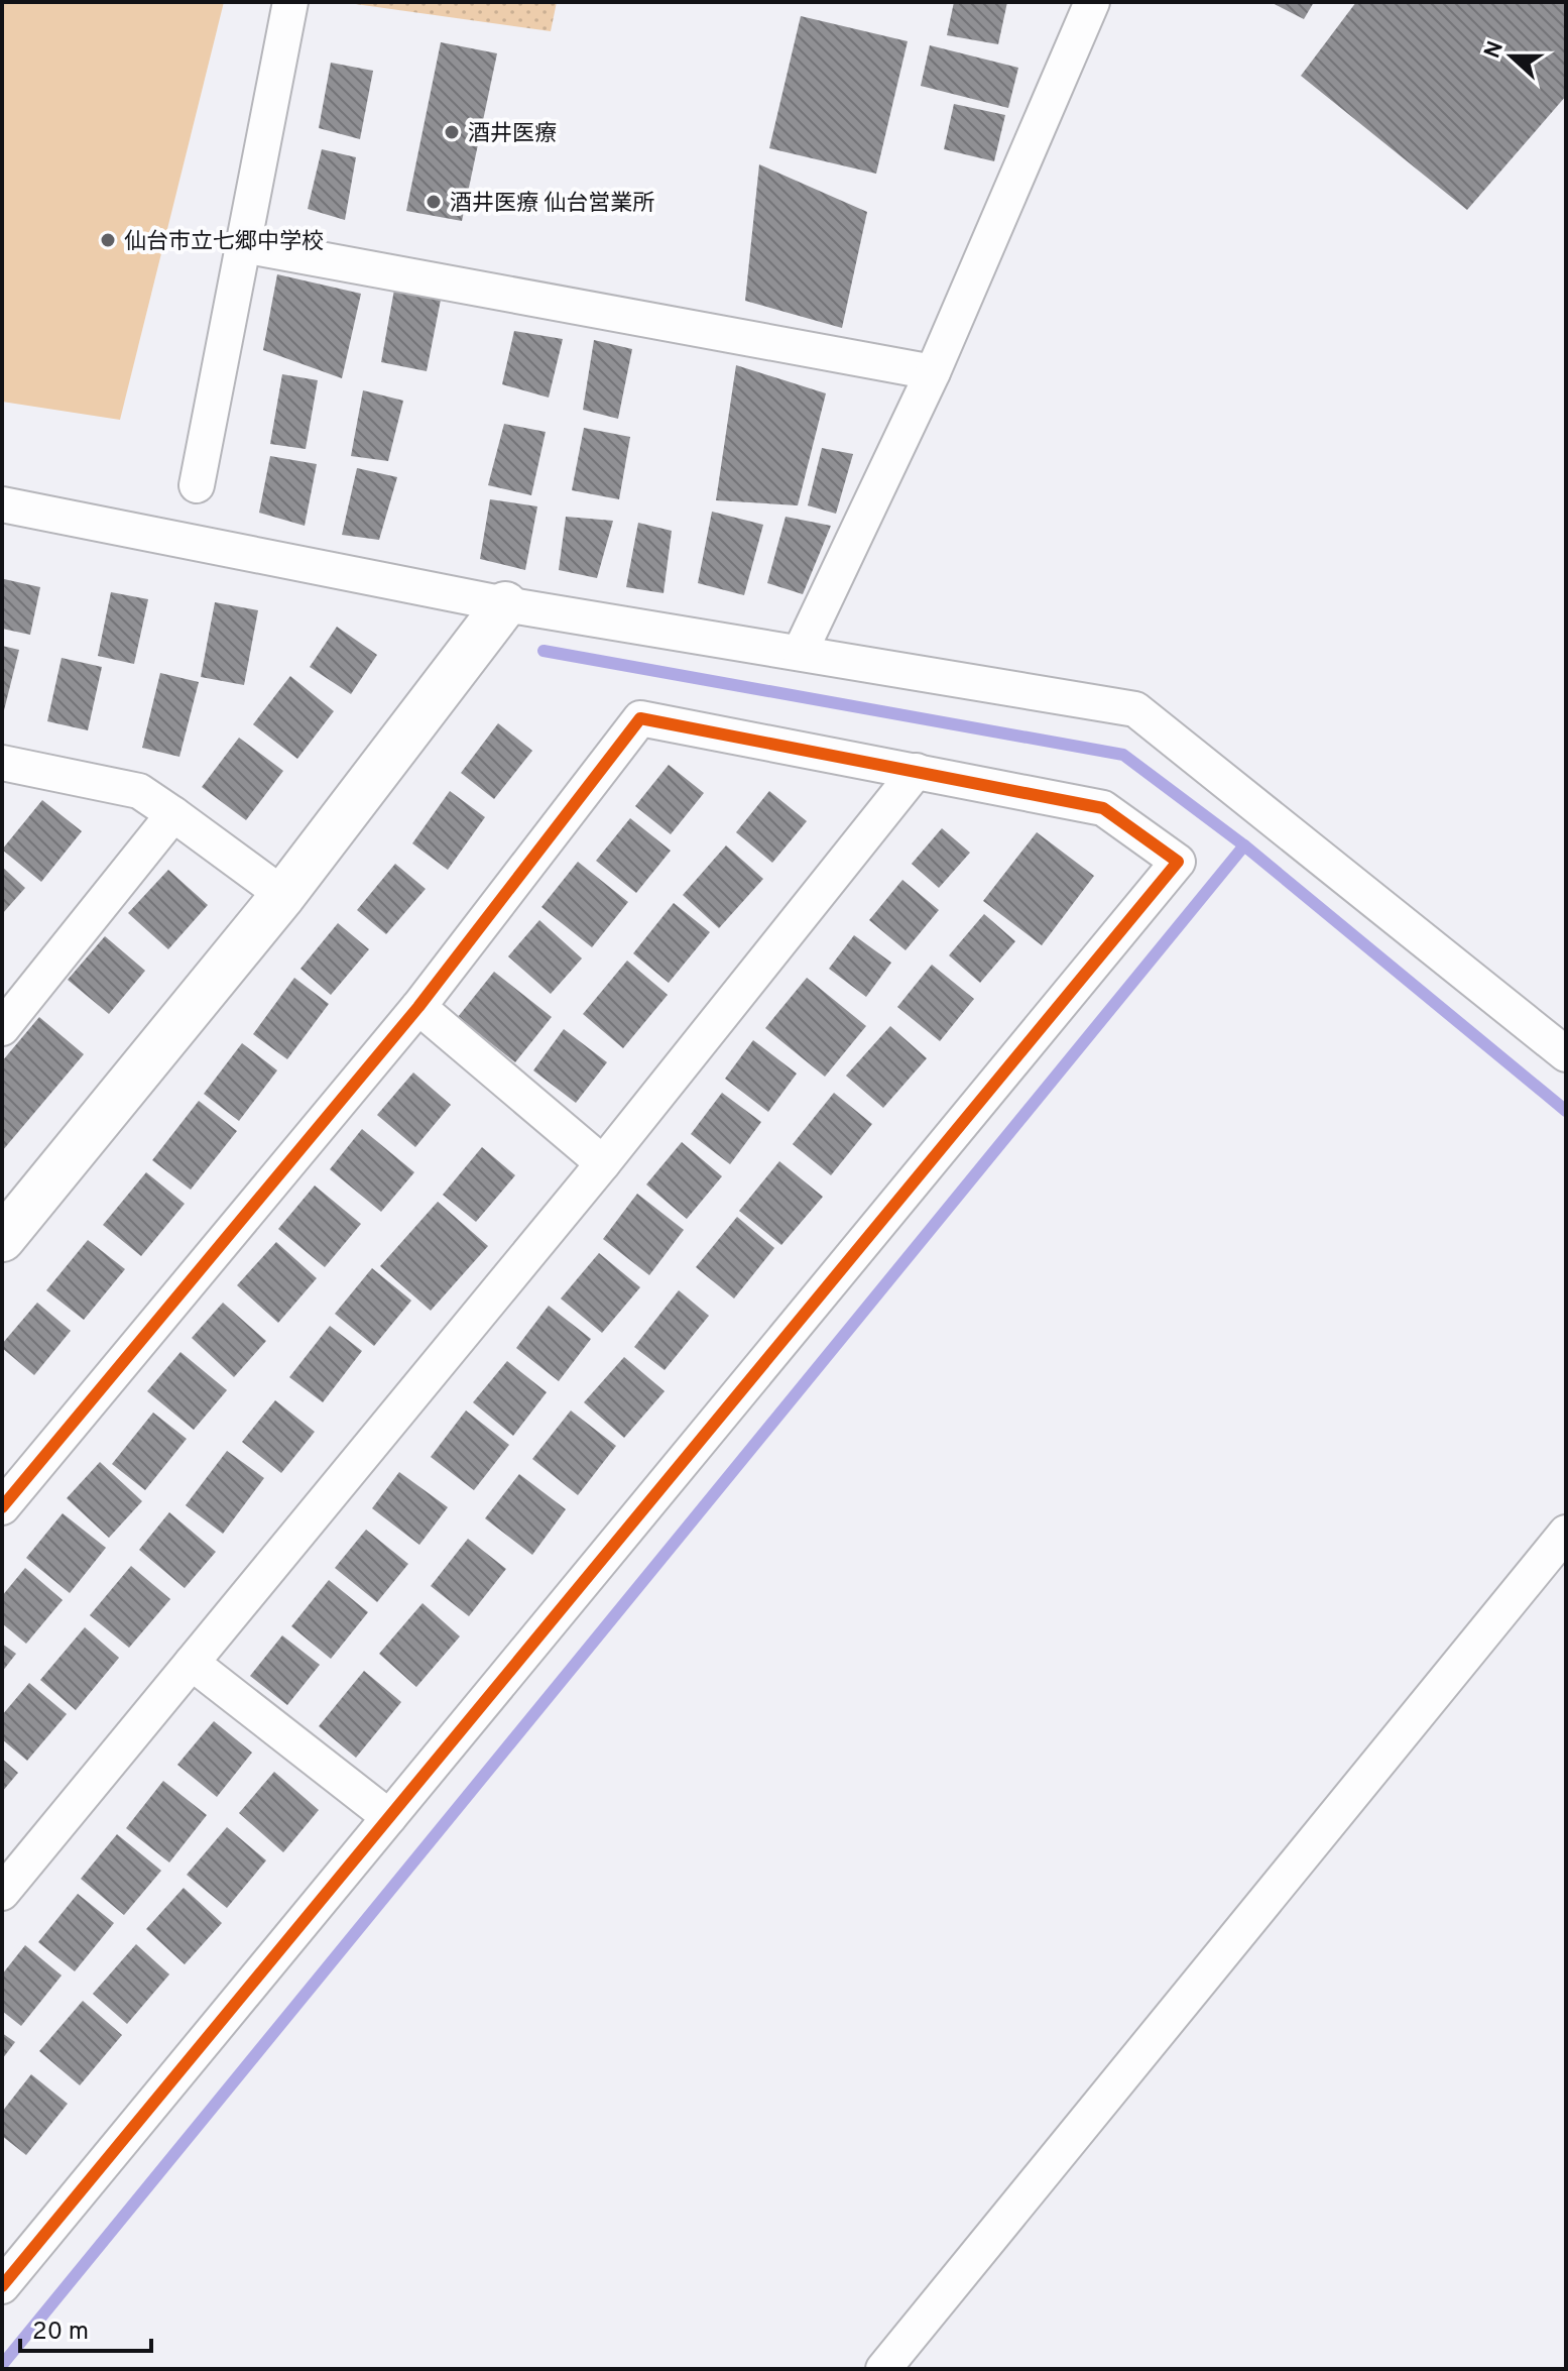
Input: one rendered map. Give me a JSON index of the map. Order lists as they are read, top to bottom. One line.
{"places":["酒井医療","酒井医療 仙台営業所","仙台市立七郷中学校"],"scale_bar":"20 m","north":"left"}
